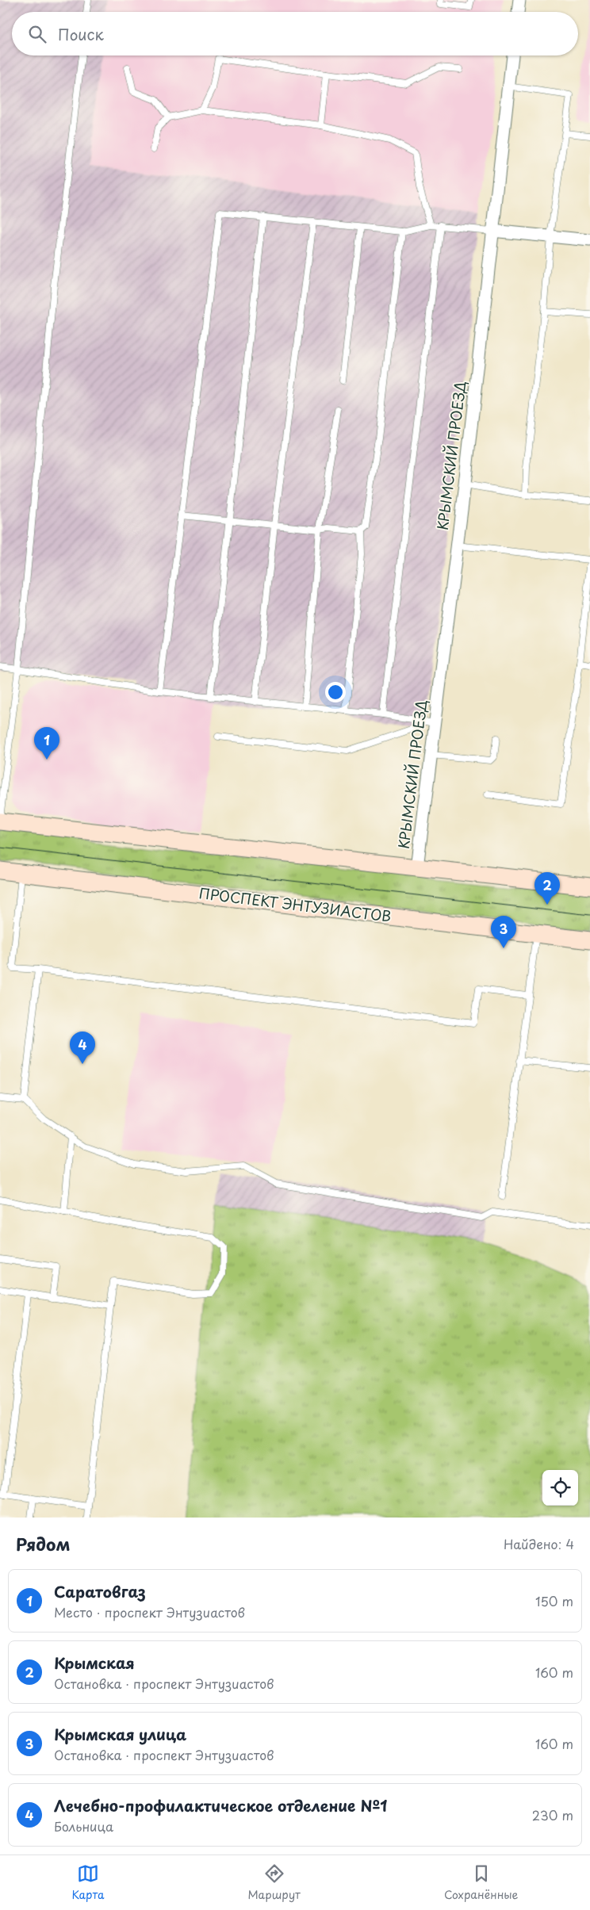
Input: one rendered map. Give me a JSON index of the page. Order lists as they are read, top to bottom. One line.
{"streets":{"main road":["ПРОСПЕКТ ЭНТУЗИАСТОВ"],"street":["КРЫМСКИЙ ПРОЕЗД"]},"page":{"search":"Поиск","pins":["1","2","3","4"],"heading":["Рядом","Найдено: 4"],"list":[{"mark":"1","name":"Саратовгаз","note":"Место · проспект Энтузиастов","value":"150 m"},{"mark":"2","name":"Крымская","note":"Остановка · проспект Энтузиастов","value":"160 m"},{"mark":"3","name":"Крымская улица","note":"Остановка · проспект Энтузиастов","value":"160 m"},{"mark":"4","name":"Лечебно-профилактическое отделение №1","note":"Больница","value":"230 m"}],"nav":["Карта","Маршрут","Сохранённые"]}}
